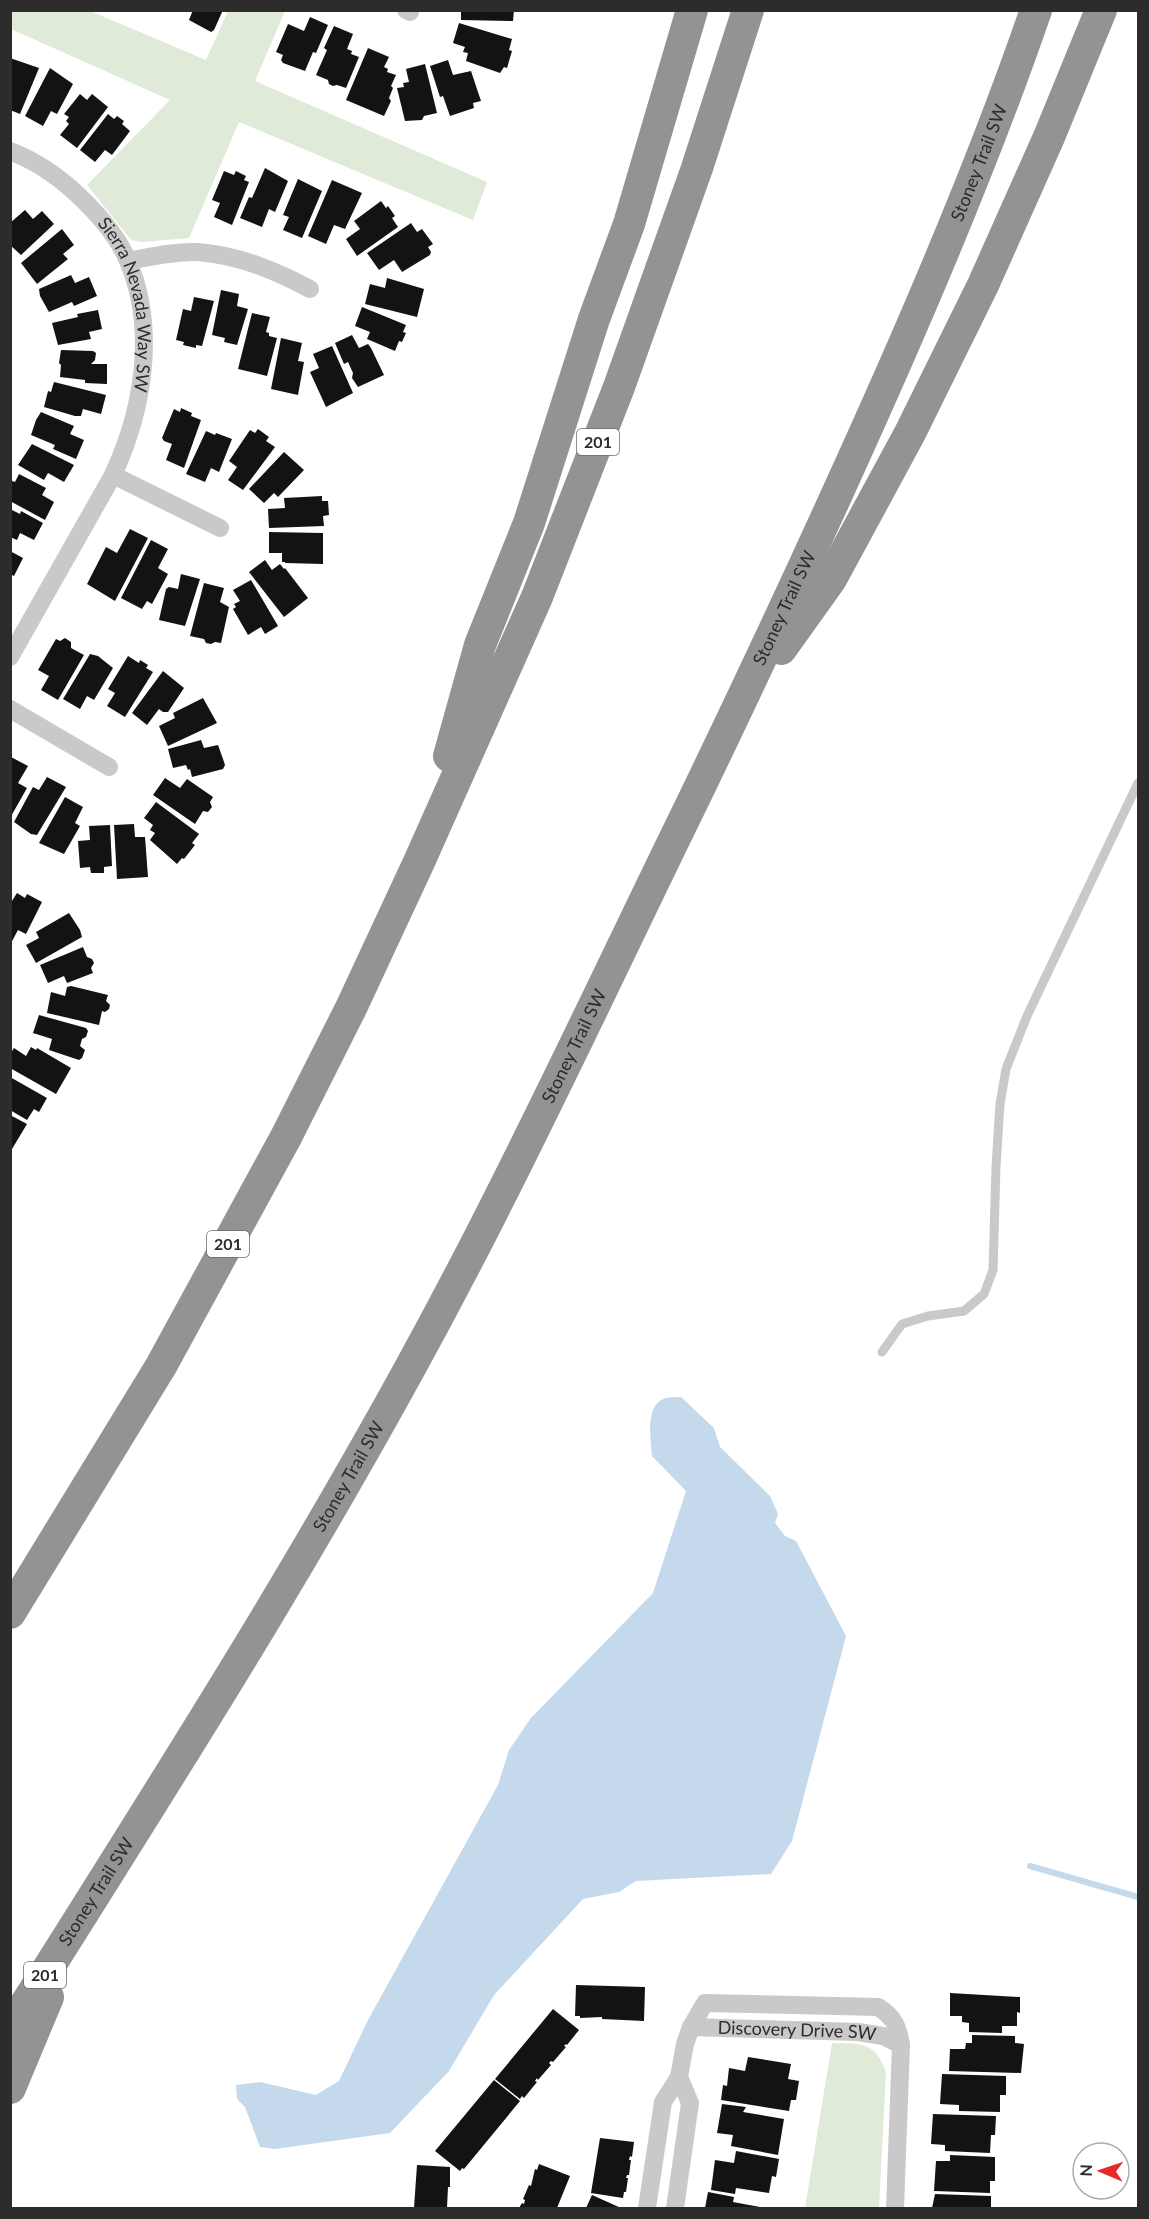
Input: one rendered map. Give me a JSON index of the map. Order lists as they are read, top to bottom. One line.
{"streets":{"highway":["Stoney Trail SW","201"],"street":["Sierra Nevada Way SW","Discovery Drive SW"]},"north":"left"}
